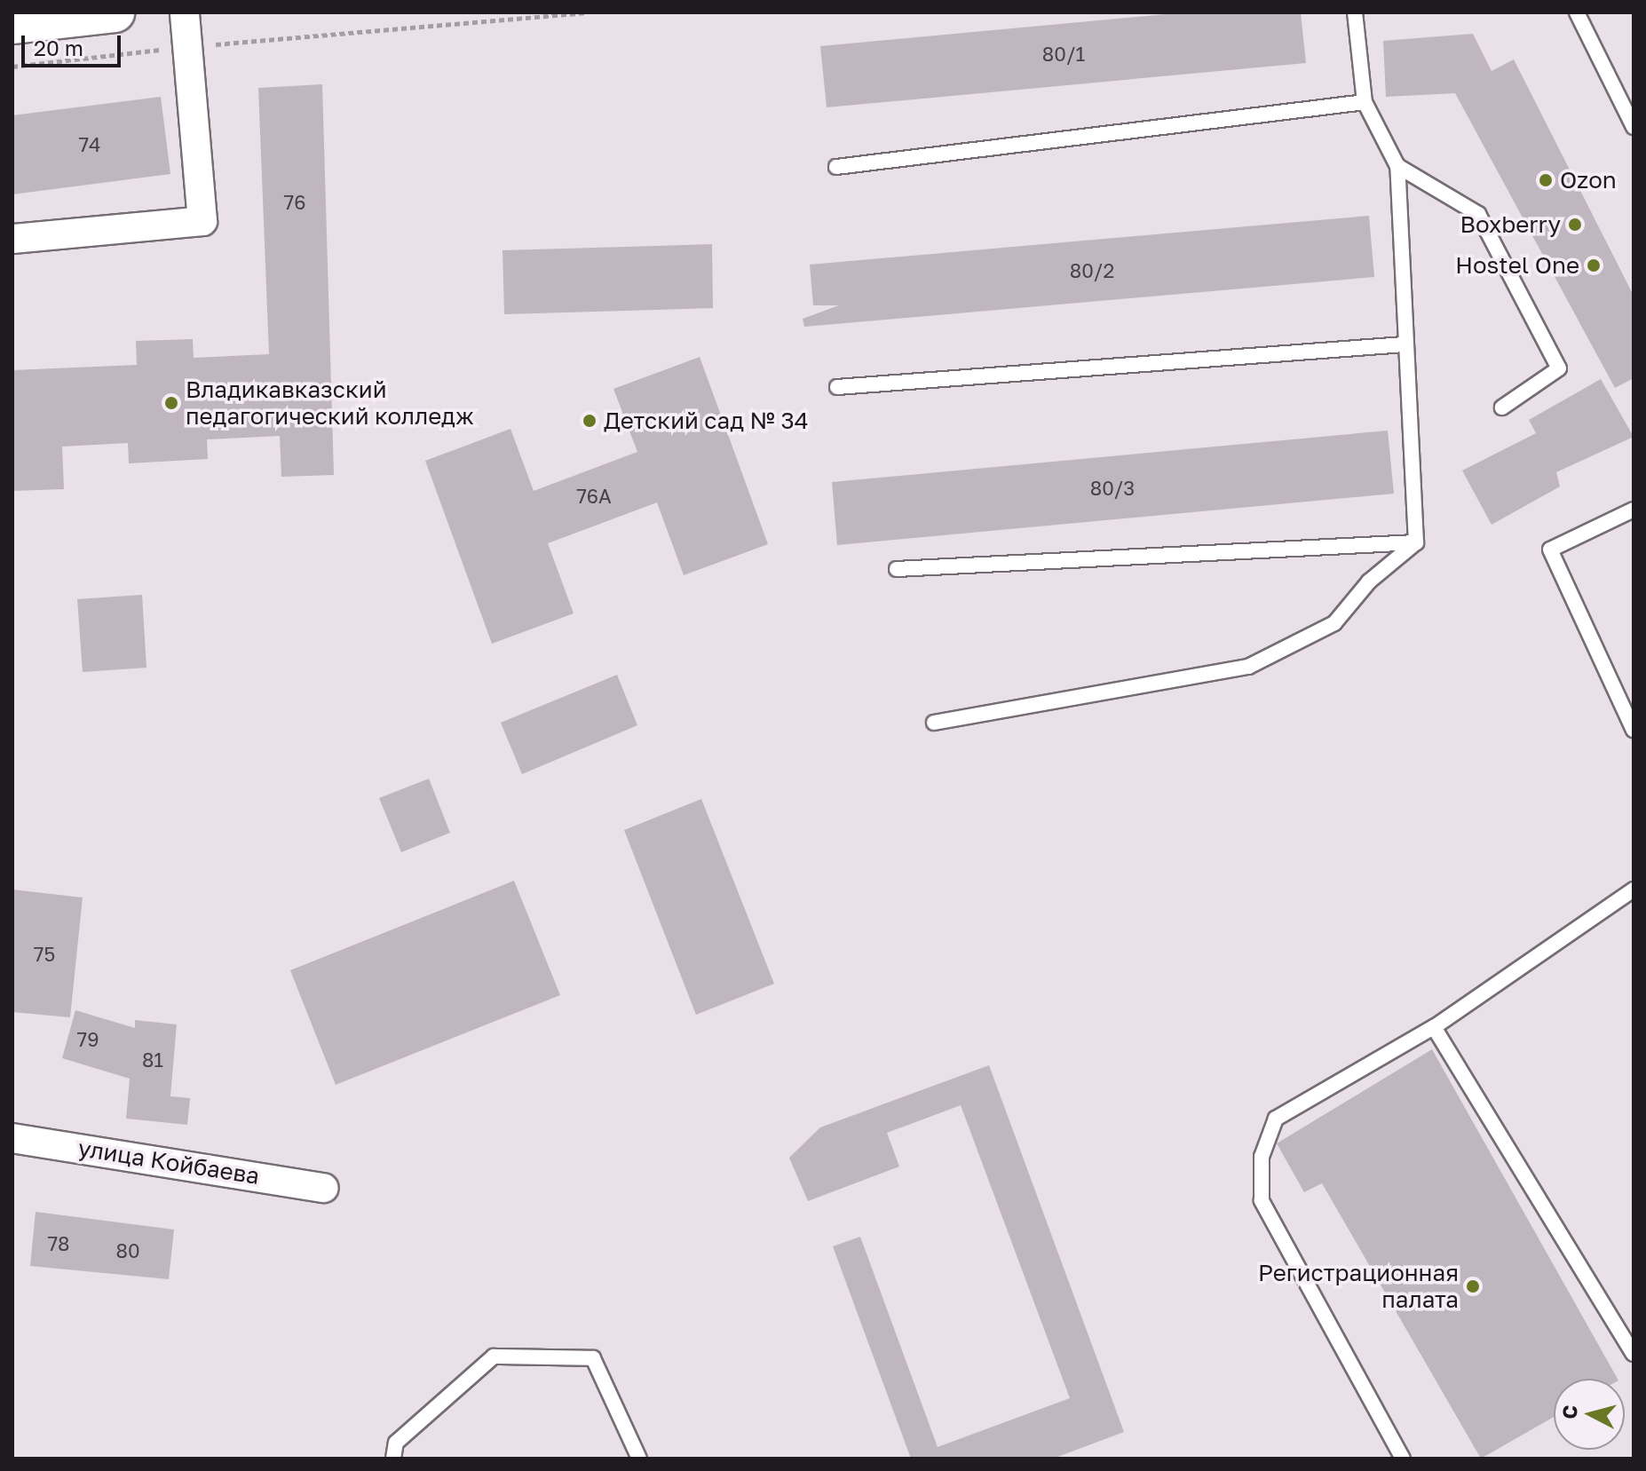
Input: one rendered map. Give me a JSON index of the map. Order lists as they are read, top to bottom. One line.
{"streets":{"street":["улица Койбаева"]},"places":["Ozon","Boxberry","Hostel One","Владикавказский педагогический колледж","Детский сад № 34","Регистрационная палата"],"house_numbers":["80/1","74","76","80/2","80/3","76А","75","79","81","78","80"],"scale_bar":"20 m","north":"left"}
